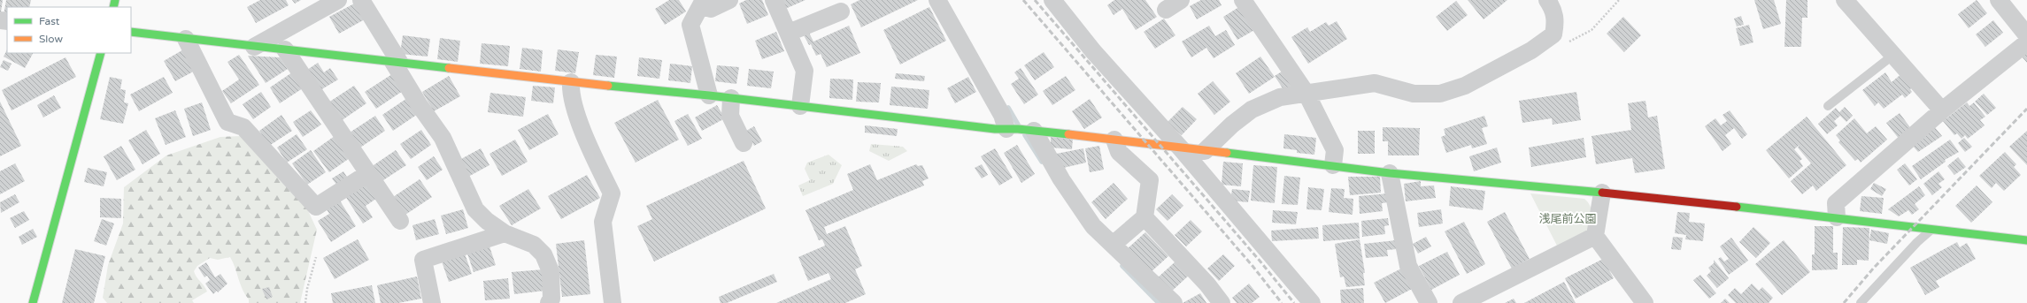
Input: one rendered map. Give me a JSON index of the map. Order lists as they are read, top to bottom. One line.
{"parks":["浅尾前公園"],"legend":["Fast","Slow"]}
